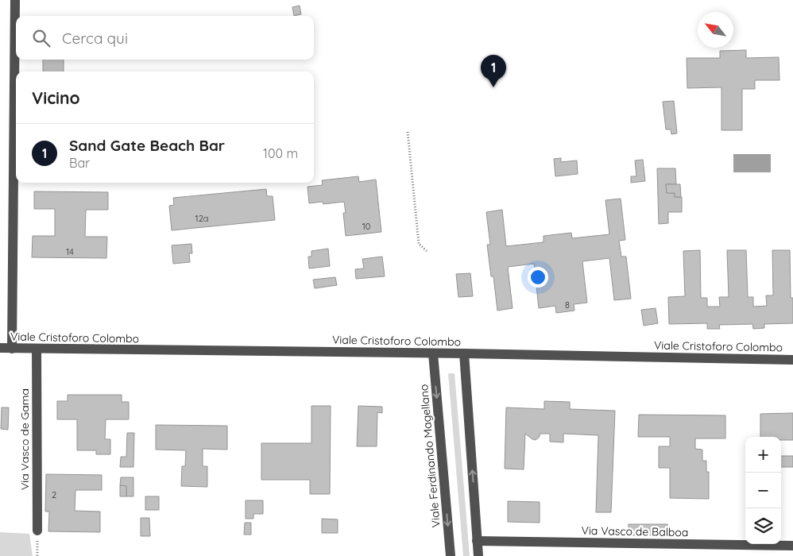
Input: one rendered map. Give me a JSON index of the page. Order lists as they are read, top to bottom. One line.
{"streets":{"street":["Viale Cristoforo Colombo","Via Vasco de Gama","Viale Ferdinando Magellano","Via Vasco de Balboa"]},"crossings":[["Viale Cristoforo Colombo","Via Vasco de Gama"],["Viale Cristoforo Colombo","Viale Ferdinando Magellano"]],"house_numbers":["12a","10","14","8","2"],"north":"top left","page":{"search":"Cerca qui","pins":"1","heading":"Vicino","list":[{"mark":"1","name":"Sand Gate Beach Bar","note":"Bar","value":"100 m"}],"map_buttons":["+","−"]}}
